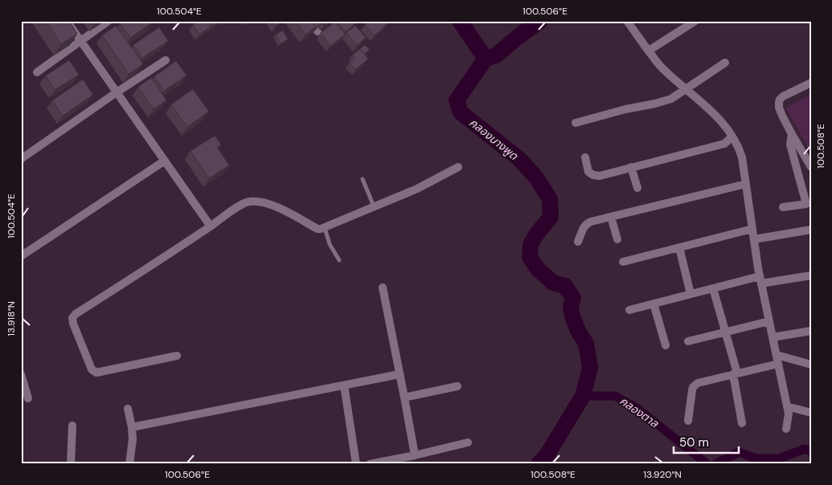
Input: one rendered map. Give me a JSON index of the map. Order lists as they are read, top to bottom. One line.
{"water":["คลองบางพูด","คลองตาล"],"scale_bar":"50 m","coordinates":["100.504°E","100.506°E","100.508°E","13.918°N","13.920°N"]}
